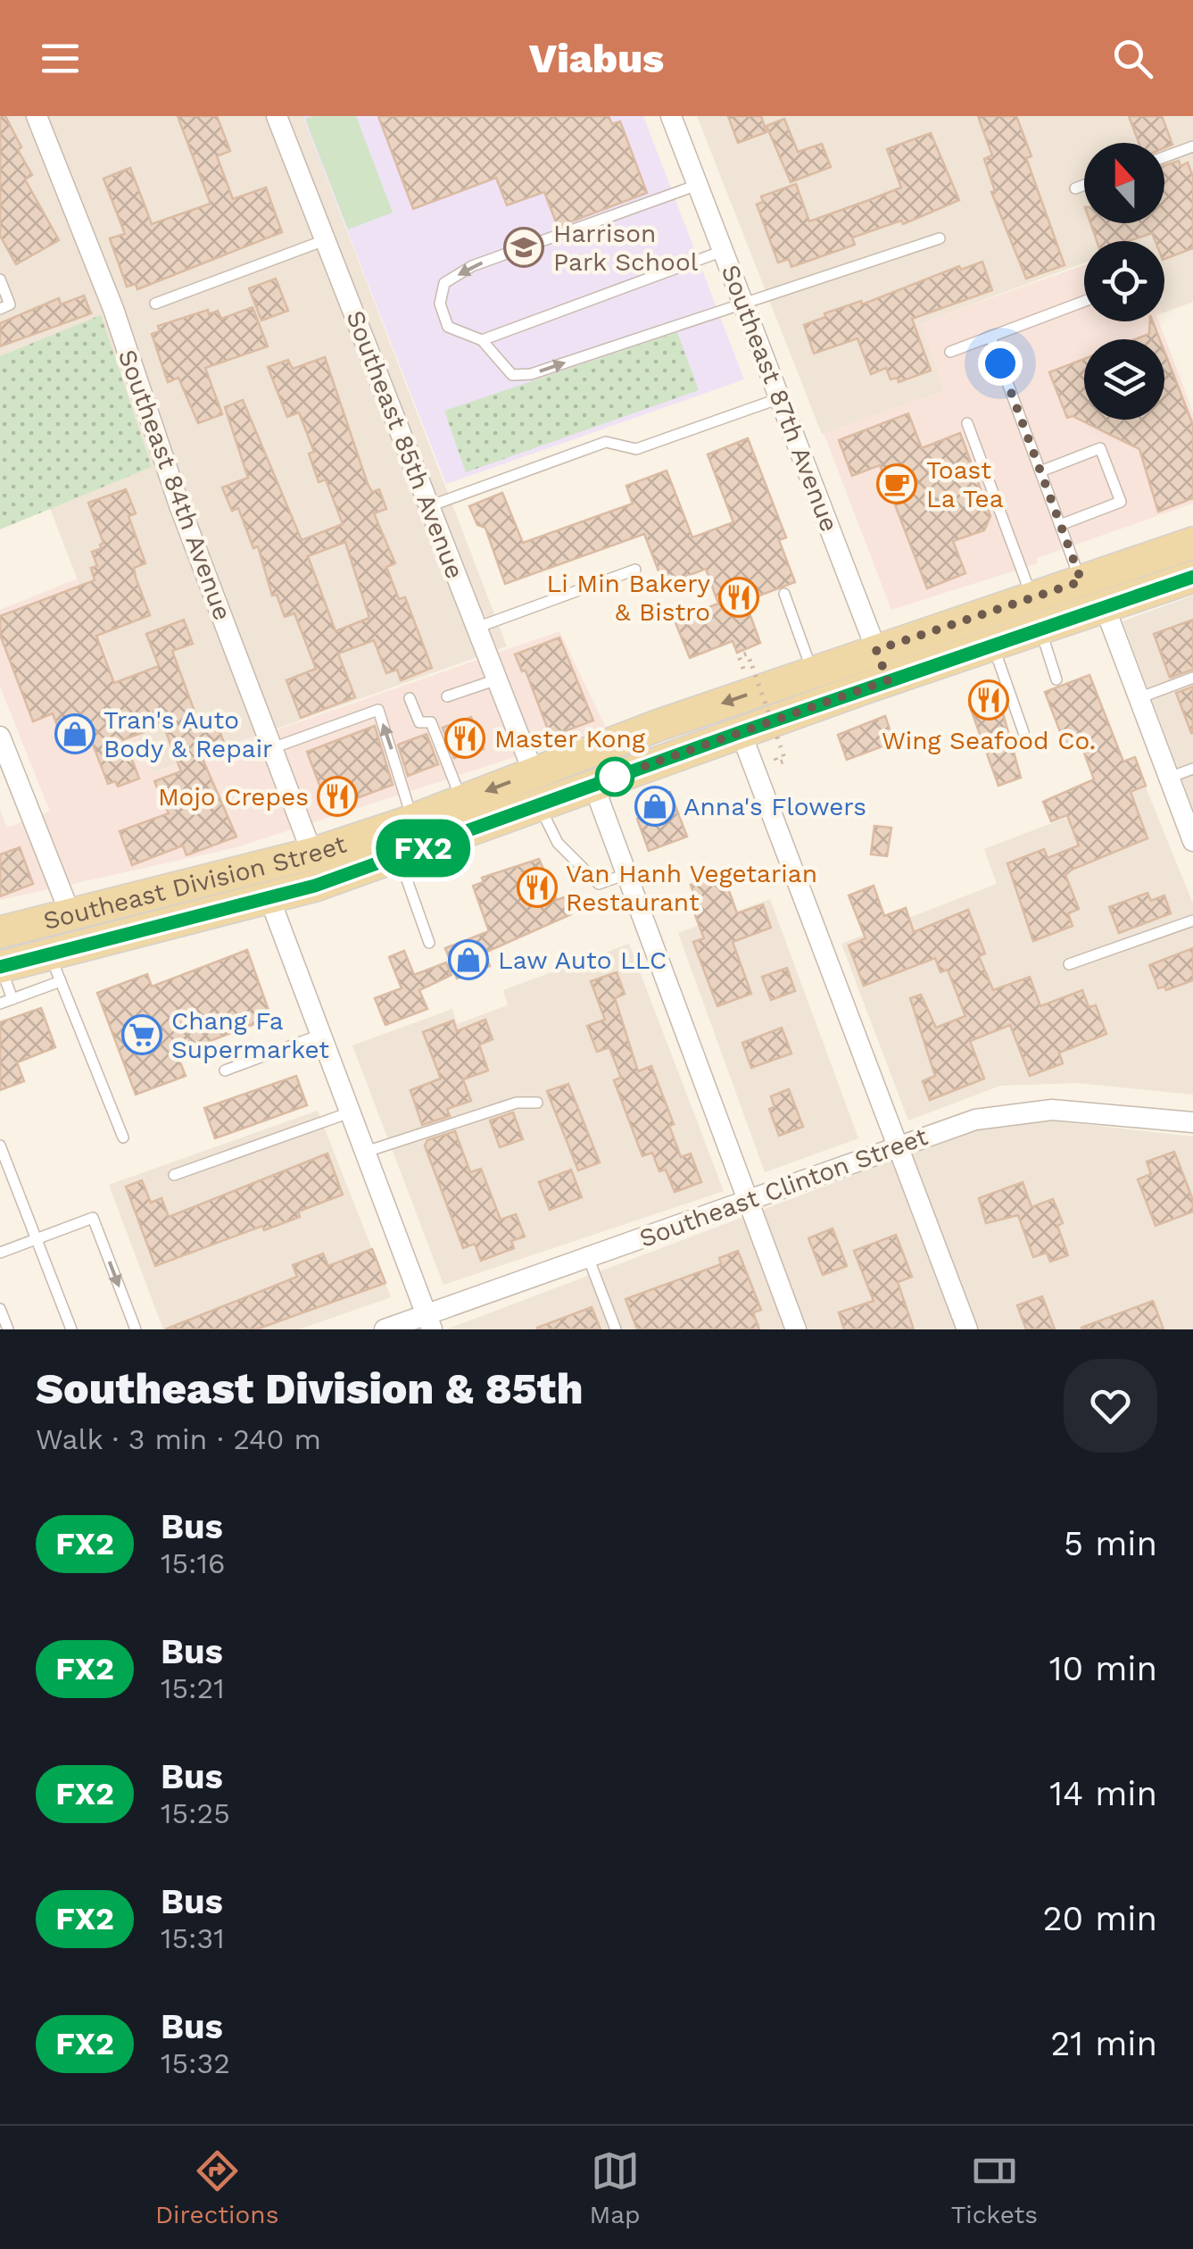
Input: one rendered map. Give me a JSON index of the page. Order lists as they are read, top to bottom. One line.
{"streets":{"main road":["Southeast Division Street"],"street":["Southeast 87th Avenue","Southeast 85th Avenue","Southeast 84th Avenue","Southeast Clinton Street"]},"crossings":[["Southeast 87th Avenue","Southeast Division Street"],["Southeast 85th Avenue","Southeast Division Street"],["Southeast 84th Avenue","Southeast Division Street"]],"places":{"school or university":["Harrison Park School"],"cafe":["Toast La Tea"],"restaurant":["Li Min Bakery & Bistro","Wing Seafood Co.","Master Kong","Mojo Crepes","Van Hanh Vegetarian Restaurant"],"shop":["Tran's Auto Body & Repair","Anna's Flowers","Law Auto LLC"],"supermarket":["Chang Fa Supermarket"]},"lines":["bus line FX2"],"north":"top","page":{"header":"Viabus","on_map":"FX2","heading":["Southeast Division & 85th","Walk · 3 min · 240 m"],"list":[{"mark":"FX2","name":"Bus","note":"15:16","value":"5 min"},{"mark":"FX2","name":"Bus","note":"15:21","value":"10 min"},{"mark":"FX2","name":"Bus","note":"15:25","value":"14 min"},{"mark":"FX2","name":"Bus","note":"15:31","value":"20 min"},{"mark":"FX2","name":"Bus","note":"15:32","value":"21 min"}],"tabs":["Directions","Map","Tickets"]}}
